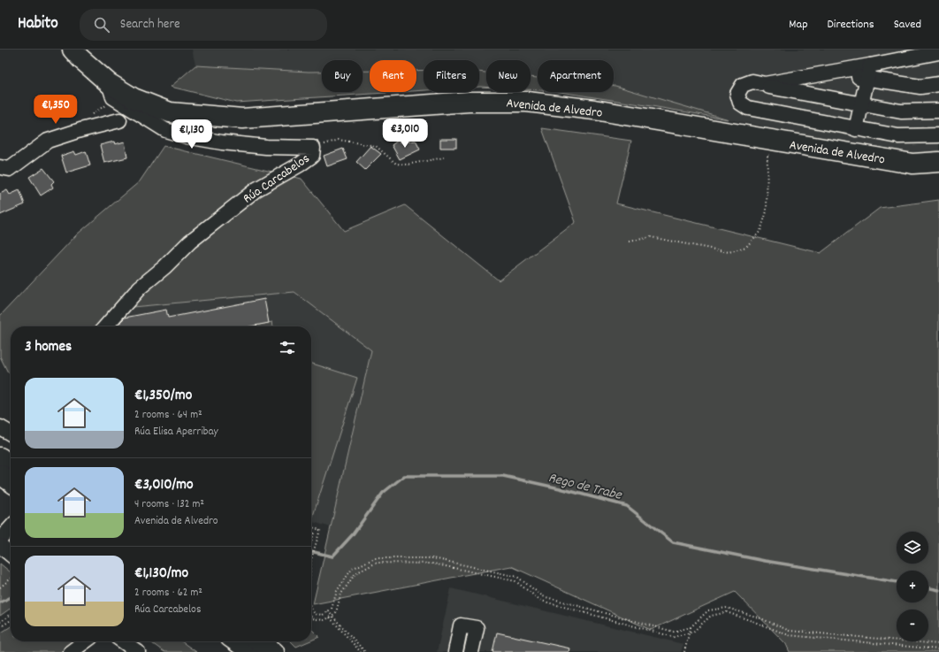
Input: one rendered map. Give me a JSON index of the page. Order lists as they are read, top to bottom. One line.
{"streets":{"highway":["Avenida de Alvedro"],"street":["Rúa Carcabelos"]},"crossings":[["Avenida de Alvedro","Rúa Carcabelos"]],"water":["Rego de Trabe"],"page":{"header":"Habito","search":"Search here","nav":["Map","Directions","Saved"],"chip":["Buy","Rent","Filters","New","Apartment"],"price":["€1,350","€3,010","€1,130"],"heading":"3 homes","list":[{"name":"€1,350/mo","note":"2 rooms · 64 m² · Rúa Elisa Aperribay"},{"name":"€3,010/mo","note":"4 rooms · 132 m² · Avenida de Alvedro"},{"name":"€1,130/mo","note":"2 rooms · 62 m² · Rúa Carcabelos"}],"map_buttons":["+","−"]}}
